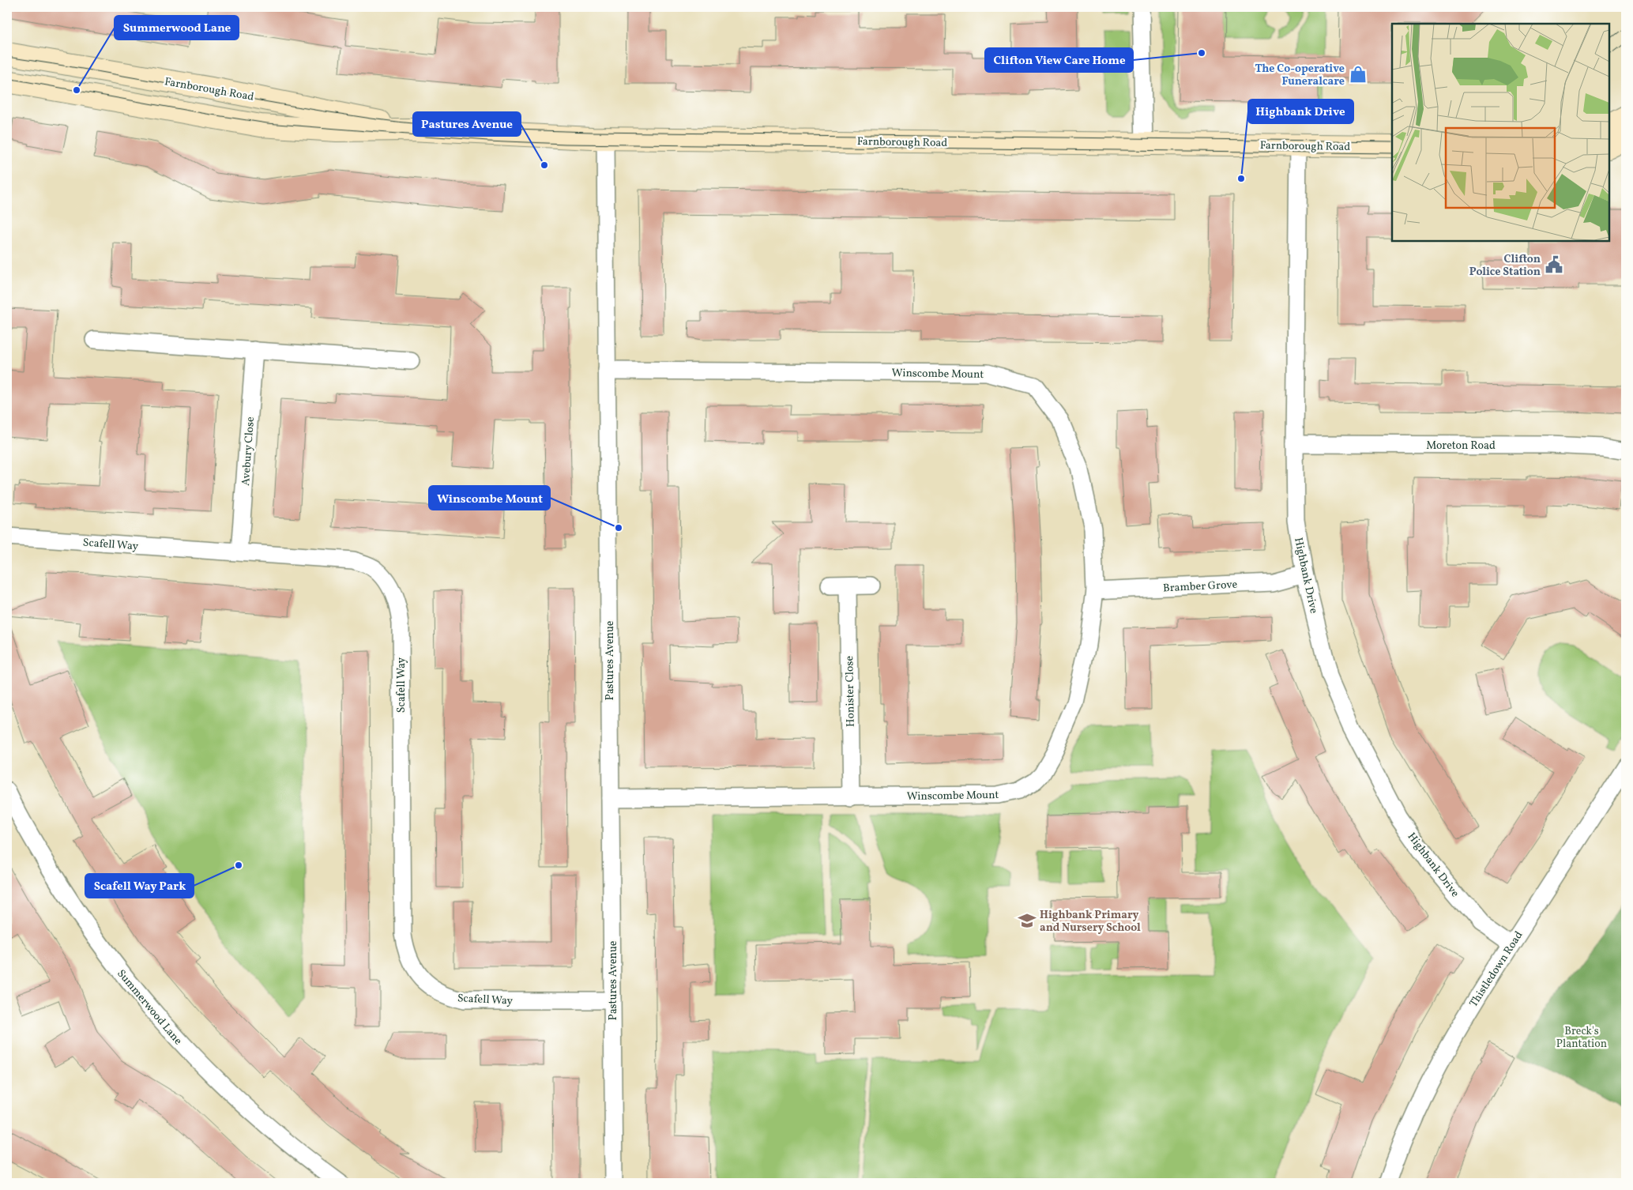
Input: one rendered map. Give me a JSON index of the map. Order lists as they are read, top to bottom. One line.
{"streets":{"street":["Farnborough Road","Winscombe Mount","Moreton Road","Avebury Close","Scafell Way","Highbank Drive","Bramber Grove","Pastures Avenue","Honister Close","Thistledown Road","Summerwood Lane"]},"crossings":[["Farnborough Road","Highbank Drive"],["Farnborough Road","Pastures Avenue"],["Winscombe Mount","Bramber Grove"],["Winscombe Mount","Pastures Avenue"],["Winscombe Mount","Honister Close"],["Moreton Road","Highbank Drive"],["Avebury Close","Scafell Way"],["Scafell Way","Pastures Avenue"],["Highbank Drive","Bramber Grove"],["Highbank Drive","Thistledown Road"]],"parks":["Breck's Plantation"],"places":{"other":["Clifton View Care Home","Summerwood Lane","Pastures Avenue","Highbank Drive","Winscombe Mount","Scafell Way Park"],"shop":["The Co-operative Funeralcare"],"public building":["Clifton Police Station"],"school or university":["Highbank Primary and Nursery School"]}}
